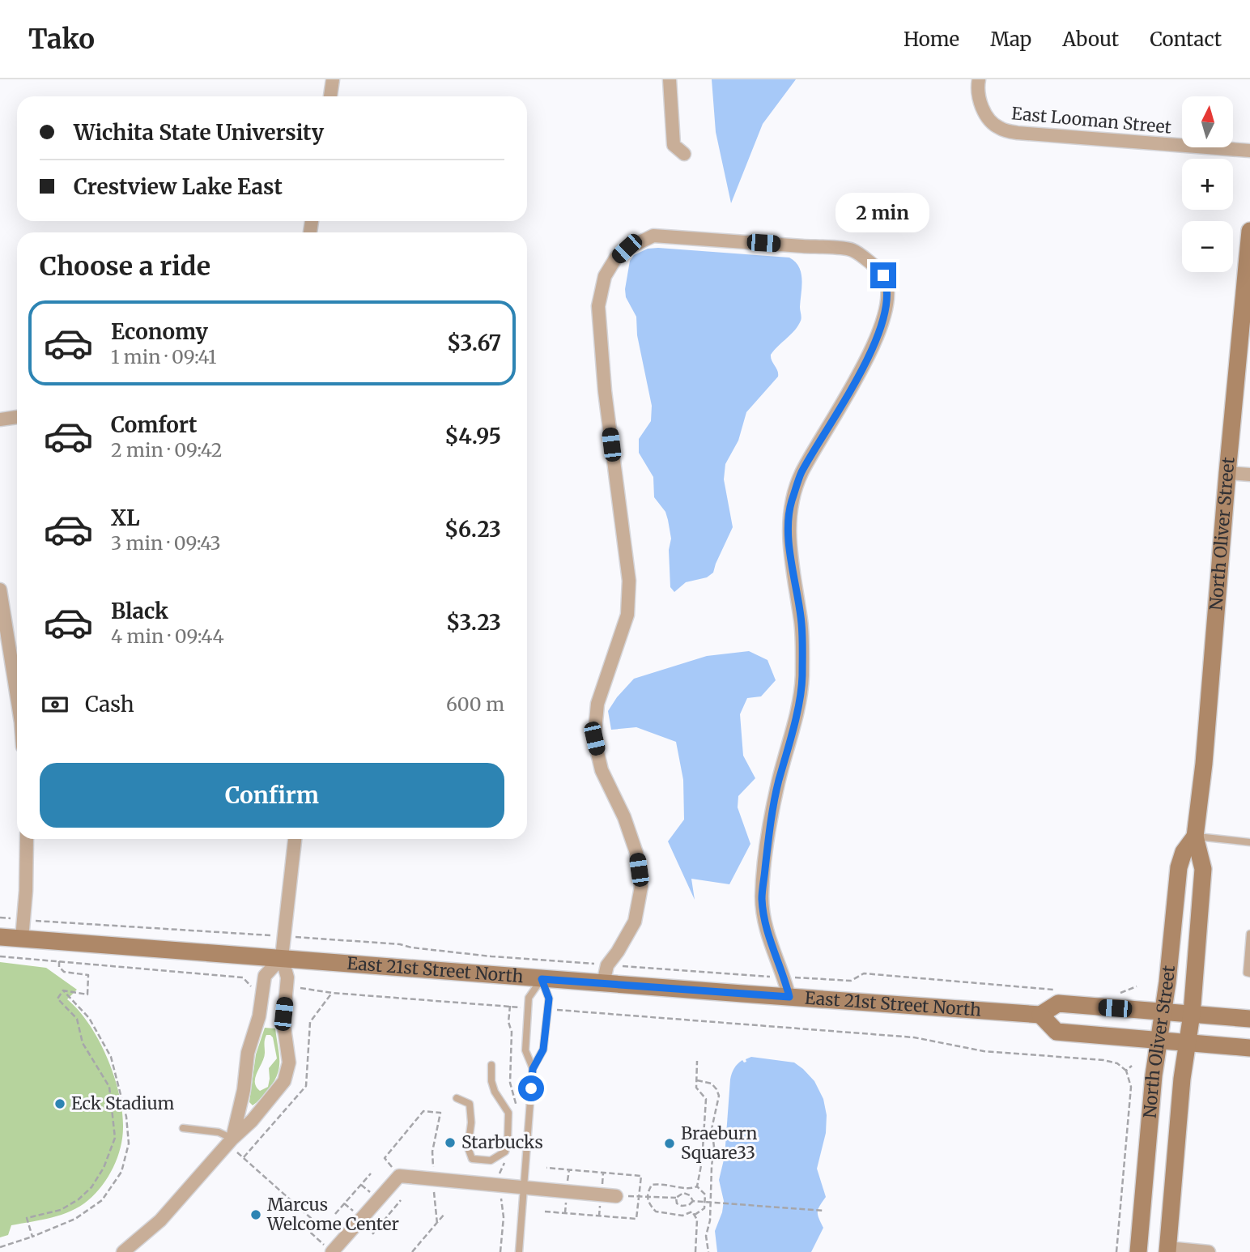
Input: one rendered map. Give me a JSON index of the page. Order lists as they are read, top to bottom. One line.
{"streets":{"main road":["North Oliver Street","East 21st Street North"],"street":["East Looman Street"]},"crossings":[["North Oliver Street","East 21st Street North"]],"places":["Eck Stadium","Starbucks","Braeburn Square33","Marcus Welcome Center"],"north":"top","page":{"header":"Tako","nav":["Home","Map","About","Contact"],"map_buttons":["+","−"],"banner":["Wichita State University","Crestview Lake East"],"bubble":"2 min","heading":"Choose a ride","list":[{"name":"Economy","note":"1 min · 09:41","value":"$3.67"},{"name":"Comfort","note":"2 min · 09:42","value":"$4.95"},{"name":"XL","note":"3 min · 09:43","value":"$6.23"},{"name":"Black","note":"4 min · 09:44","value":"$3.23"}],"pay":["Cash","600 m"],"buttons":"Confirm"}}
